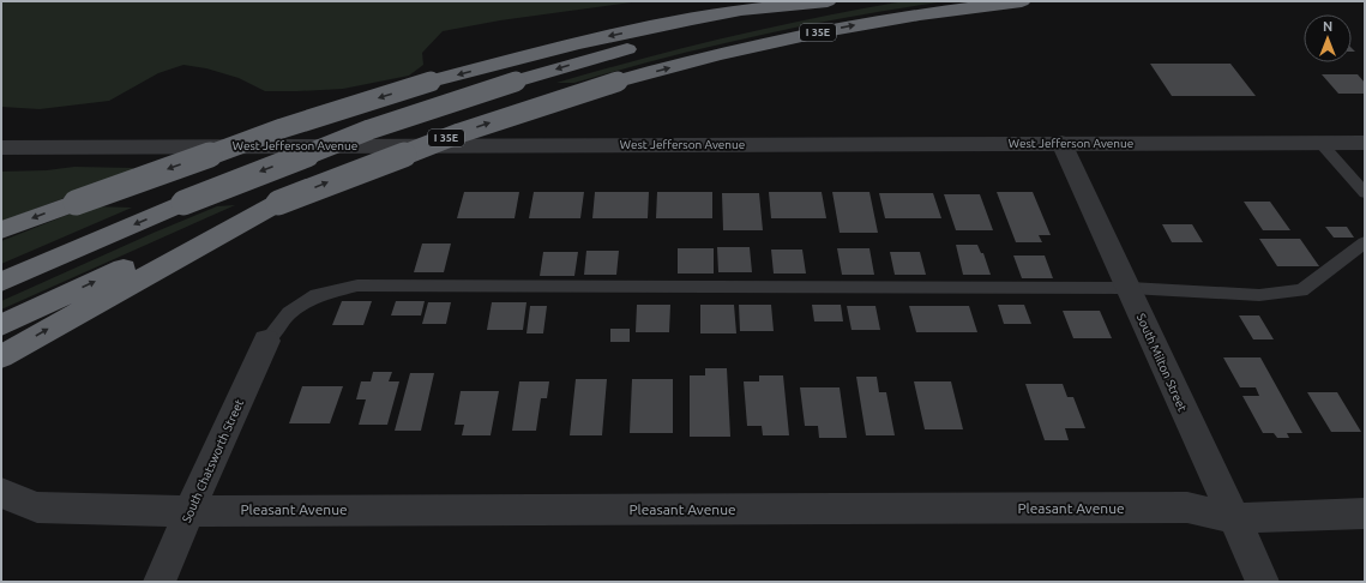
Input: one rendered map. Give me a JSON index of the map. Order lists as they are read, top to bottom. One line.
{"streets":{"highway":["I 35E"],"street":["West Jefferson Avenue","South Milton Street","South Chatsworth Street","Pleasant Avenue"]},"crossings":[["West Jefferson Avenue","South Milton Street"],["South Milton Street","Pleasant Avenue"],["South Chatsworth Street","Pleasant Avenue"]],"north":"top"}
